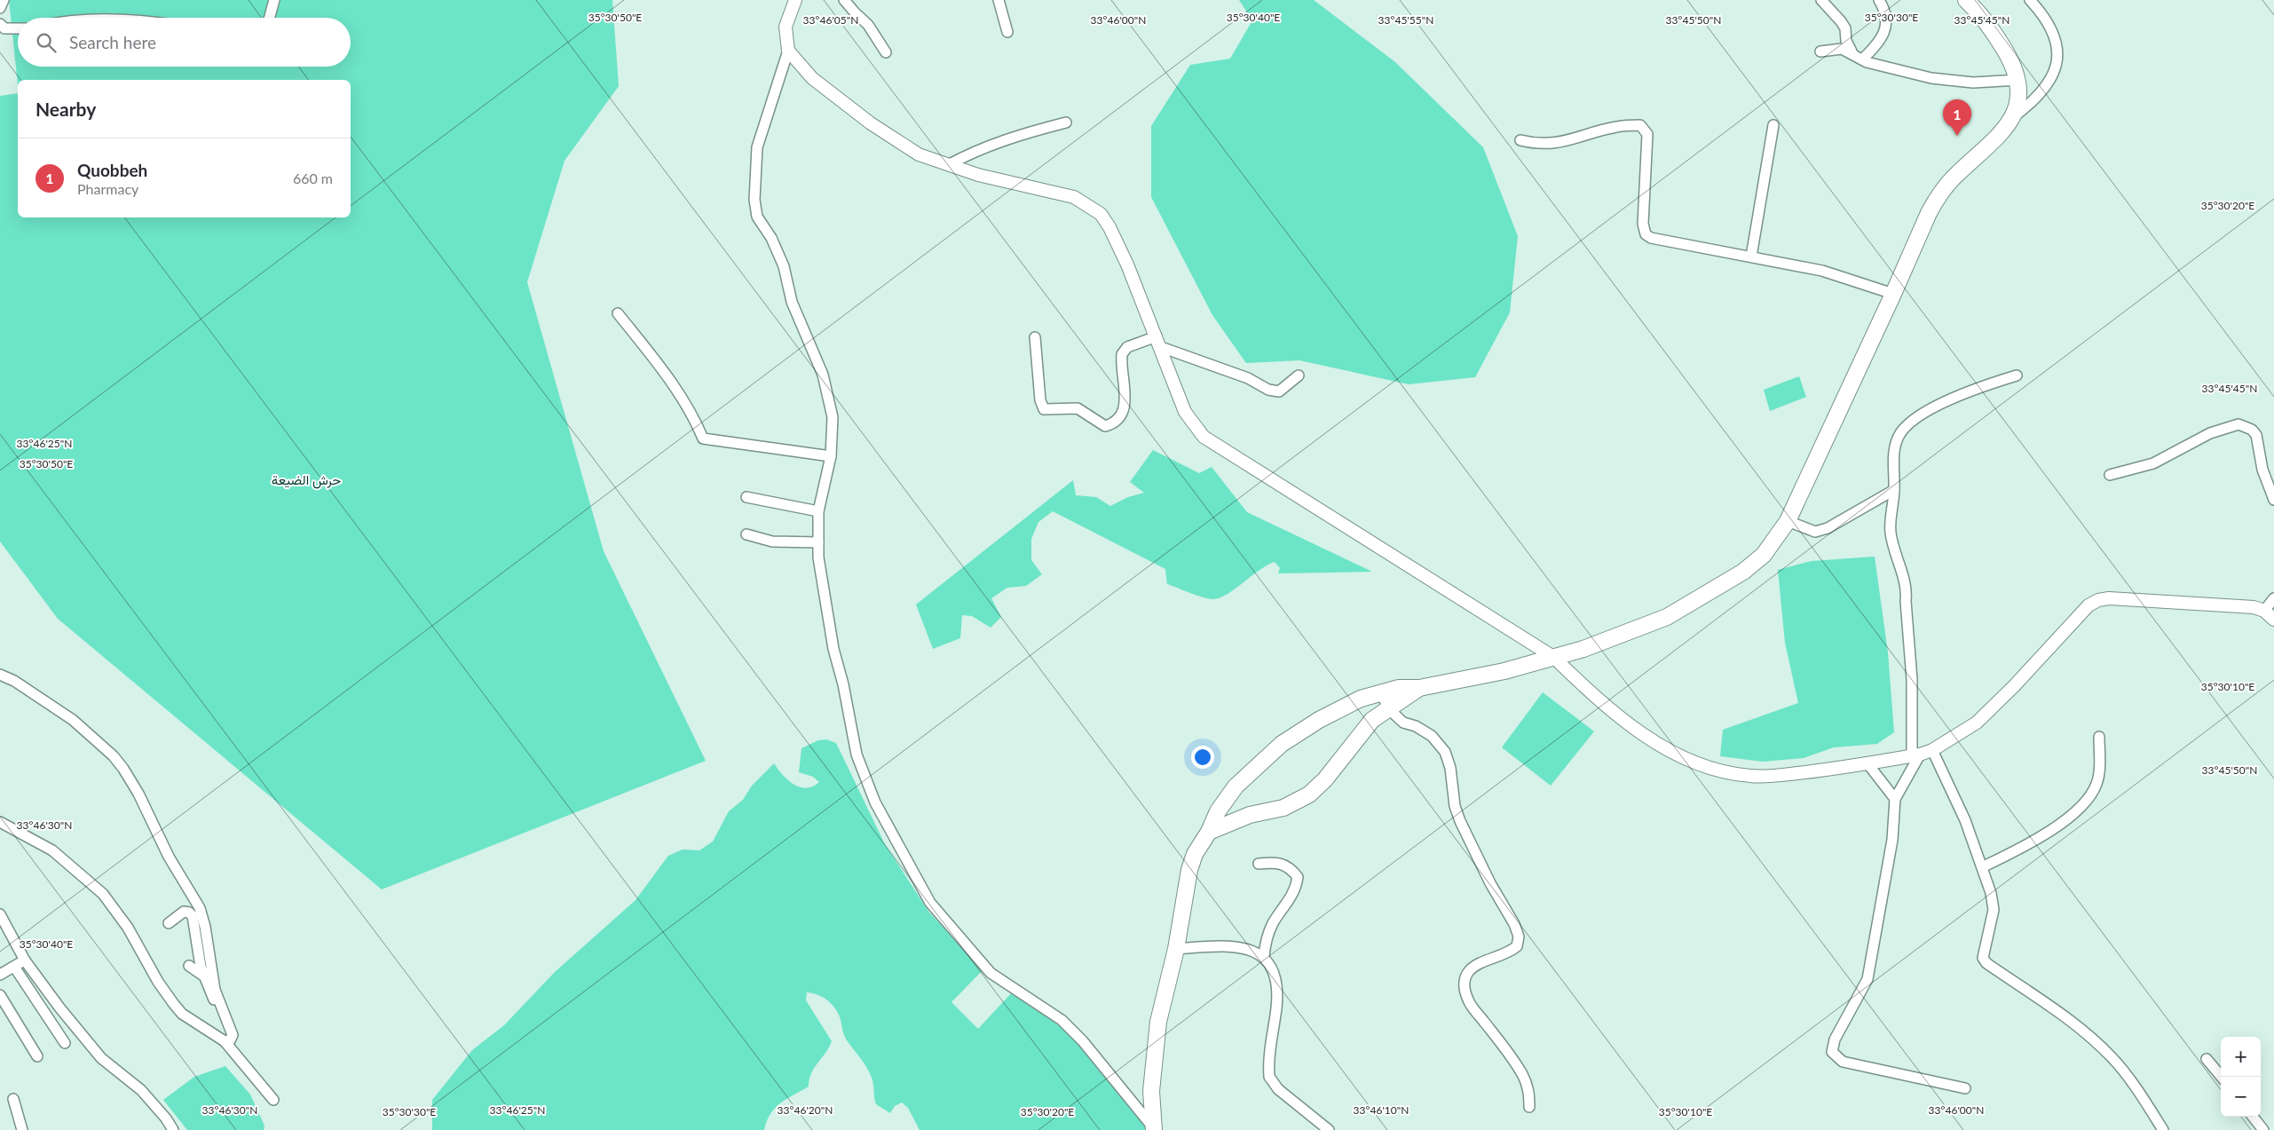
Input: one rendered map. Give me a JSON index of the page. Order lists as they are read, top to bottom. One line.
{"parks":["حرش الضيعة"],"page":{"search":"Search here","heading":"Nearby","pins":"1","list":[{"mark":"1","name":"Quobbeh","note":"Pharmacy","value":"660 m"}],"map_buttons":["+","−"]},"coordinates":["35°30'50\"E","35°30'40\"E","35°30'30\"E","33°46'05\"N","33°46'00\"N","33°45'55\"N","33°45'50\"N","33°45'45\"N","35°30'20\"E","33°46'25\"N","35°30'10\"E","33°46'30\"N","33°46'20\"N","33°46'10\"N"]}
